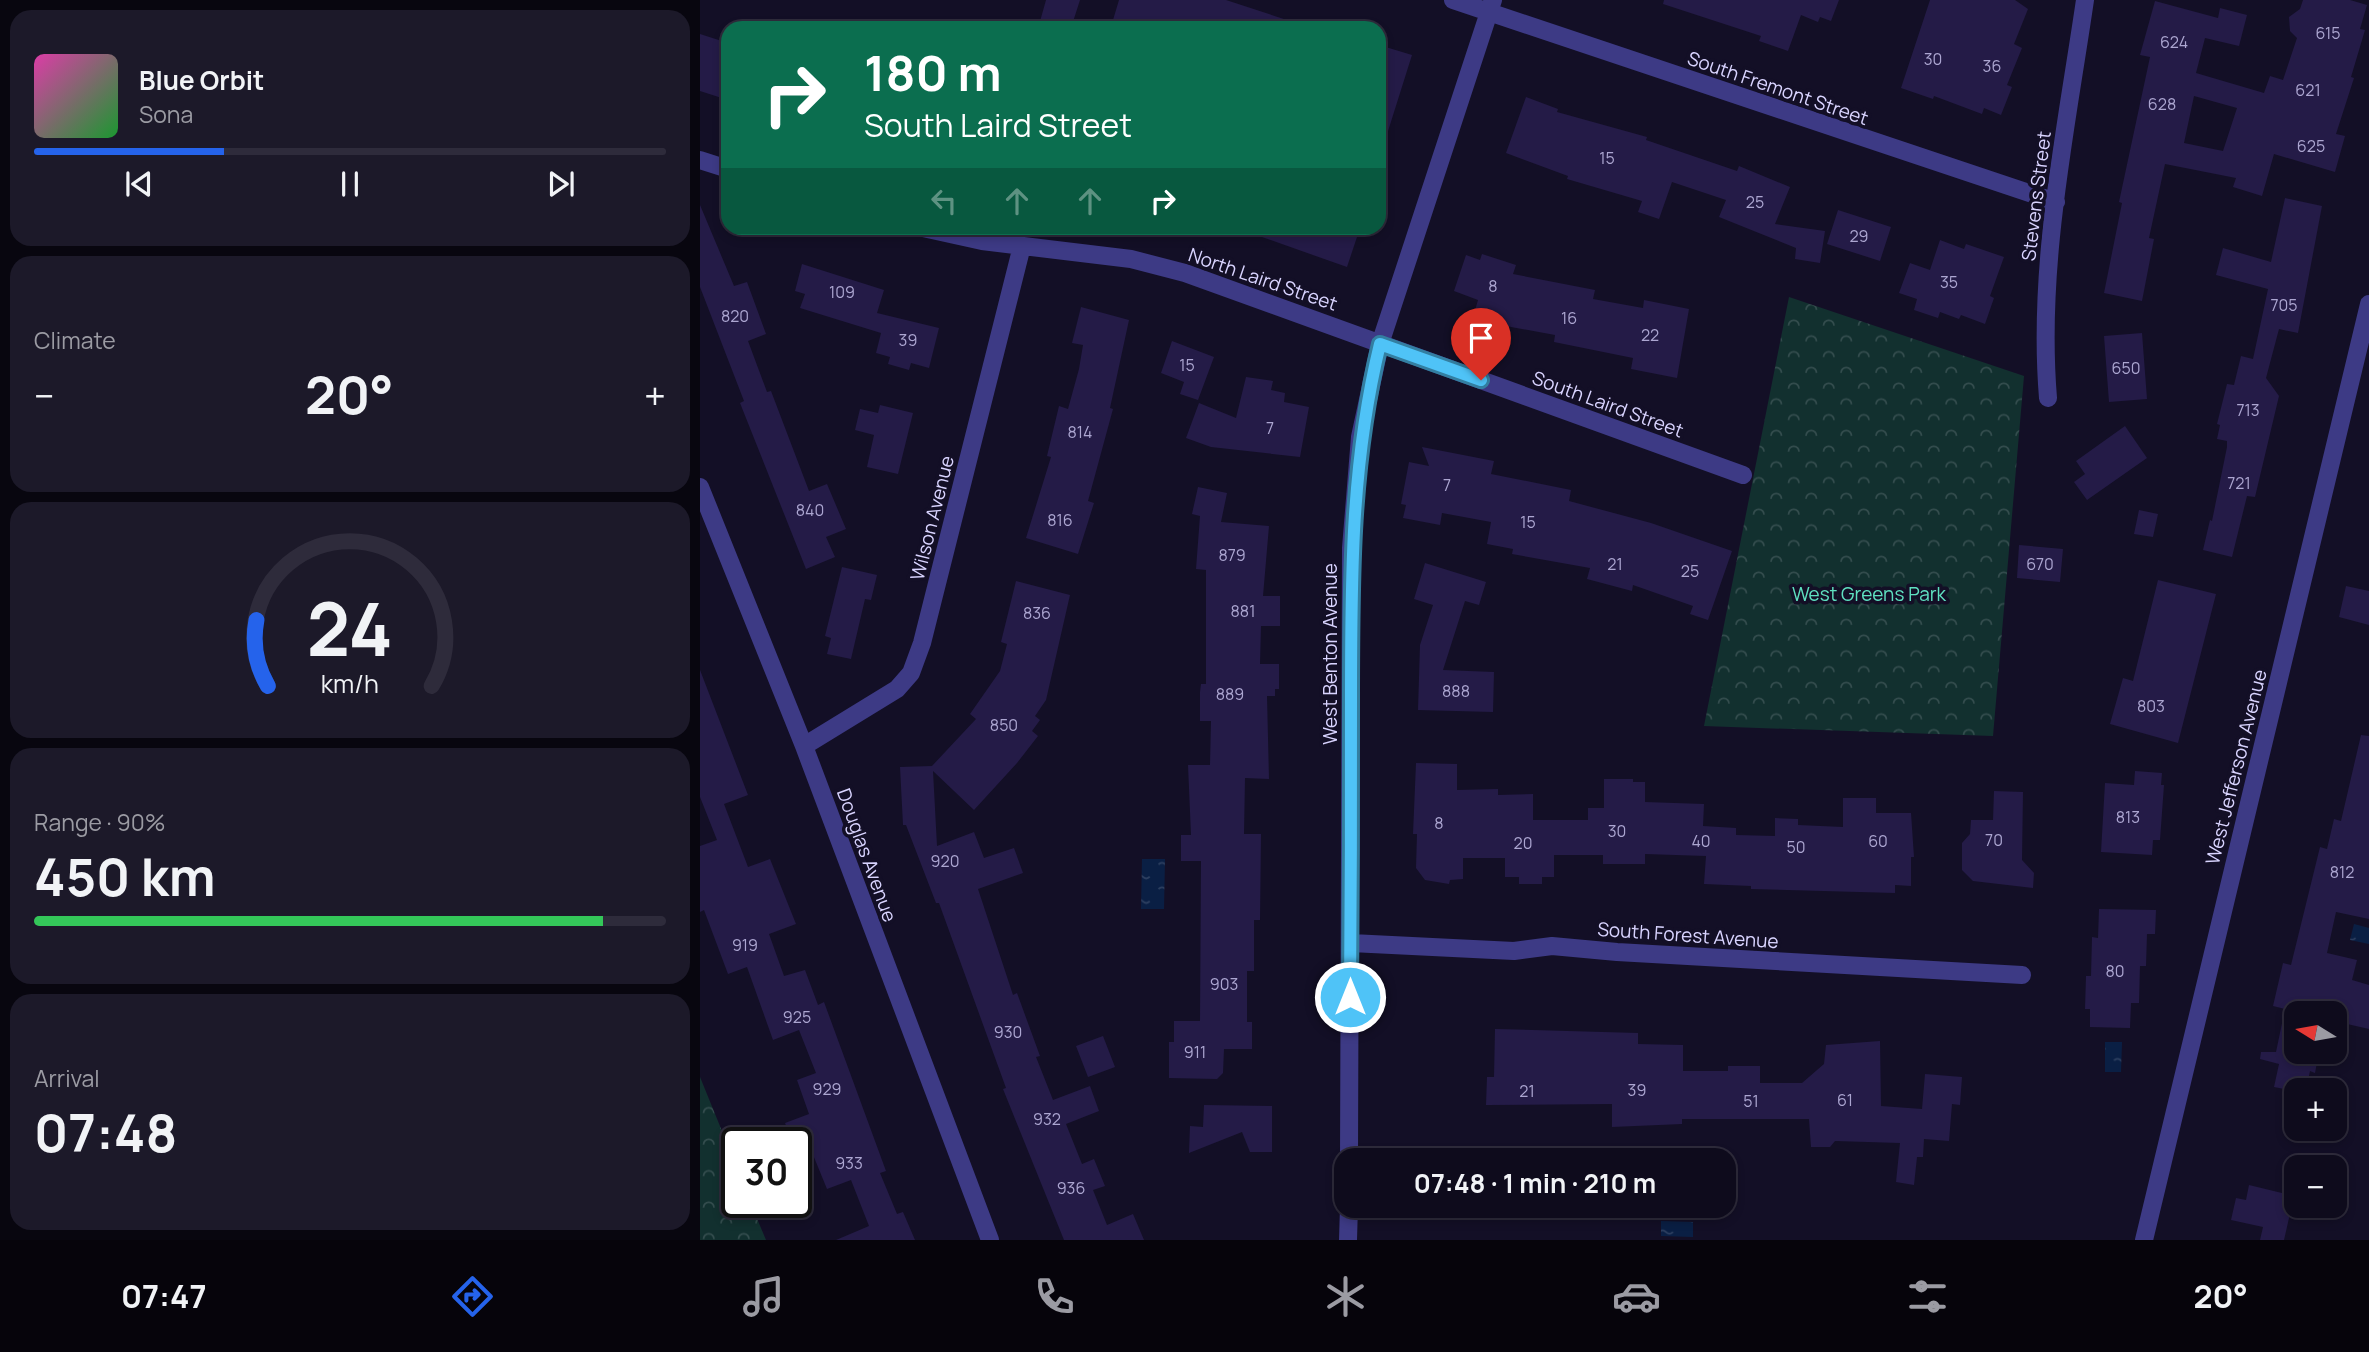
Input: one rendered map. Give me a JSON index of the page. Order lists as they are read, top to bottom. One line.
{"streets":{"street":["South Fremont Street","Stevens Street","North Laird Street","South Laird Street","Wilson Avenue","West Benton Avenue","West Jefferson Avenue","Douglas Avenue","South Forest Avenue"]},"crossings":[["South Fremont Street","Stevens Street"],["South Fremont Street","West Benton Avenue"],["North Laird Street","South Laird Street"],["North Laird Street","Wilson Avenue"],["North Laird Street","West Benton Avenue"],["South Laird Street","West Benton Avenue"],["Wilson Avenue","Douglas Avenue"],["West Benton Avenue","South Forest Avenue"]],"parks":["West Greens Park"],"house_numbers":["615","624","30","36","621","628","625","15","25","29","35","8","109","705","820","16","22","39","15","650","713","7","814","721","7","840","816","15","879","21","670","25","881","836","888","889","803","850","813","8","30","70","40","60","20","50","920","812","919","80","903","925","930","911","929","39","21","61","51","932","933","936"],"north":"left","page":{"turn":["180 m","South Laird Street"],"song":["Blue Orbit","Sona"],"tile":["Climate",["Range · 90%","450 km"],["Arrival","07:48"]],"heat":["−","20°","+"],"map_buttons":["+","−"],"limit":"30","trip":"07:48 · 1 min · 210 m","tabs":["07:47","20°"],"gauge":["24","km/h"]}}
